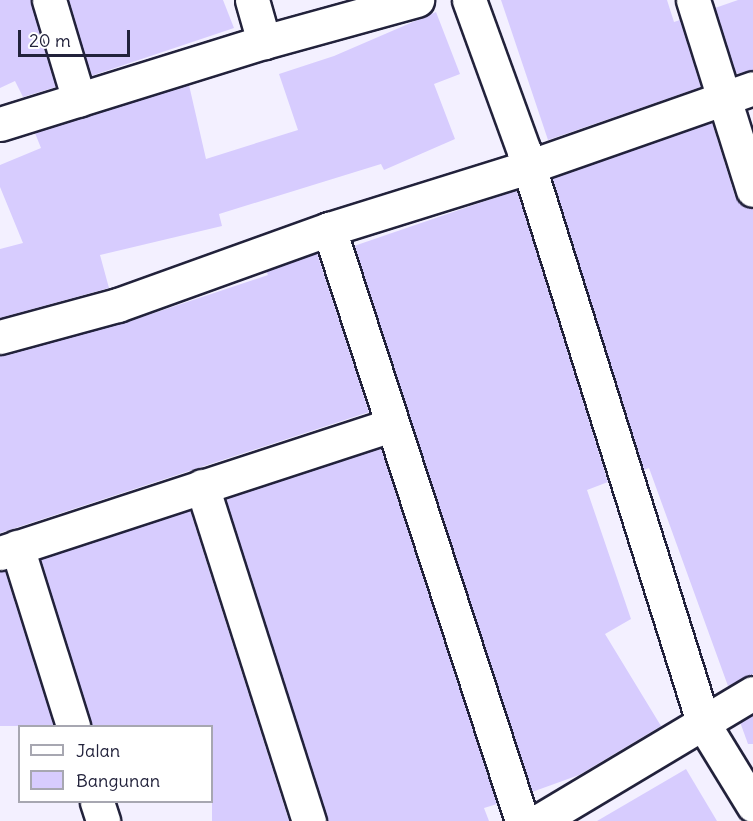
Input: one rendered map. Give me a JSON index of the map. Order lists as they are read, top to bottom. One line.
{"legend":["Jalan","Bangunan"],"scale_bar":"20 m"}
